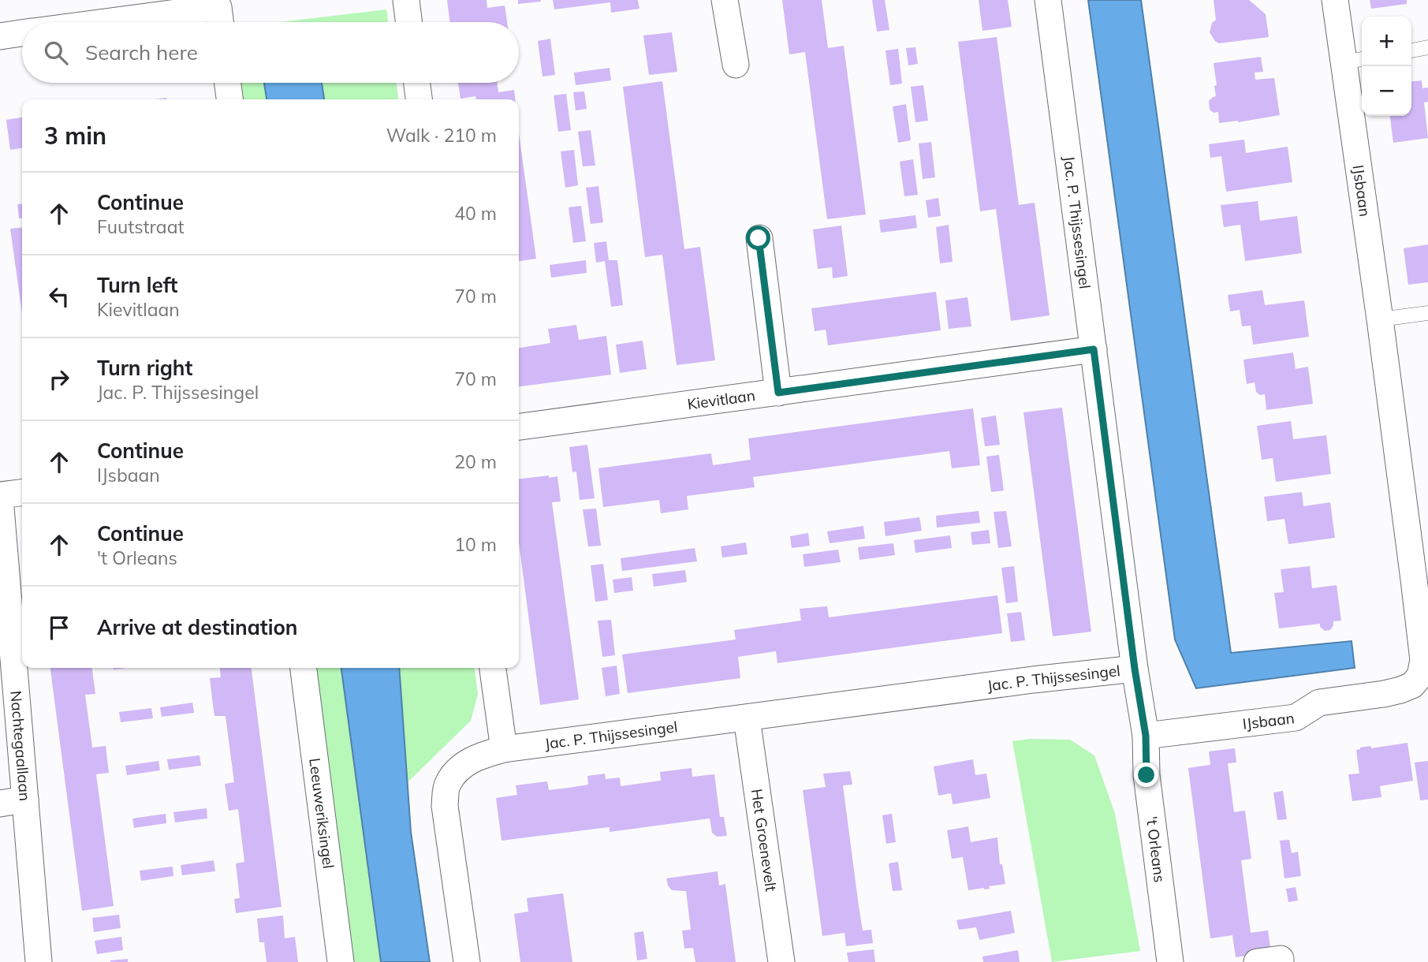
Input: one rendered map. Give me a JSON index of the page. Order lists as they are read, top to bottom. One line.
{"streets":{"street":["IJsbaan","Jac. P. Thijssesingel","Kievitlaan","Nachtegaallaan","Leeuweriksingel","Het Groenevelt","'t Orleans"]},"crossings":[["IJsbaan","'t Orleans"],["Jac. P. Thijssesingel","Kievitlaan"],["Jac. P. Thijssesingel","Het Groenevelt"]],"page":{"map_buttons":["+","−"],"search":"Search here","heading":["3 min","Walk · 210 m"],"list":[["Continue","Fuutstraat","40 m"],["Turn left","Kievitlaan","70 m"],["Turn right","Jac. P. Thijssesingel","70 m"],["Continue","IJsbaan","20 m"],["Continue","'t Orleans","10 m"],"Arrive at destination"]}}
